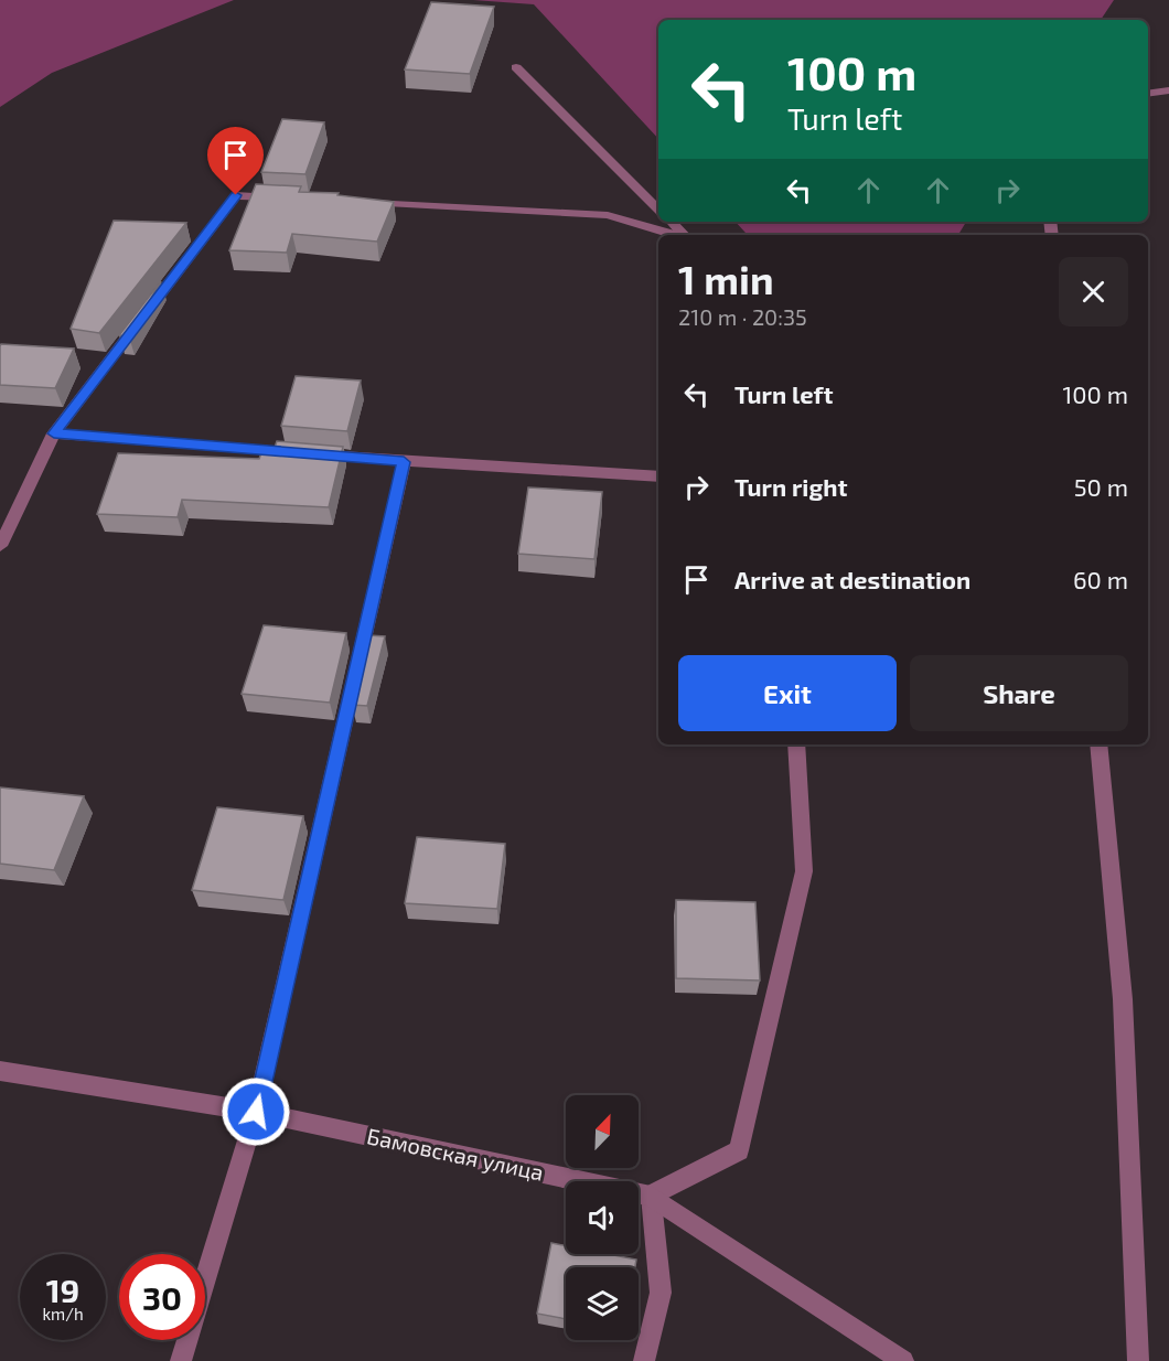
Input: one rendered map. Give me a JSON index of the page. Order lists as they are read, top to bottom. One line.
{"streets":{"street":["Бамовская улица"]},"north":"top right","page":{"turn":["100 m","Turn left"],"heading":["1 min","210 m · 20:35"],"list":[{"name":"Turn left","value":"100 m"},{"name":"Turn right","value":"50 m"},{"name":"Arrive at destination","value":"60 m"}],"buttons":["Exit","Share"],"speed":"19 km/h","limit":"30"}}
